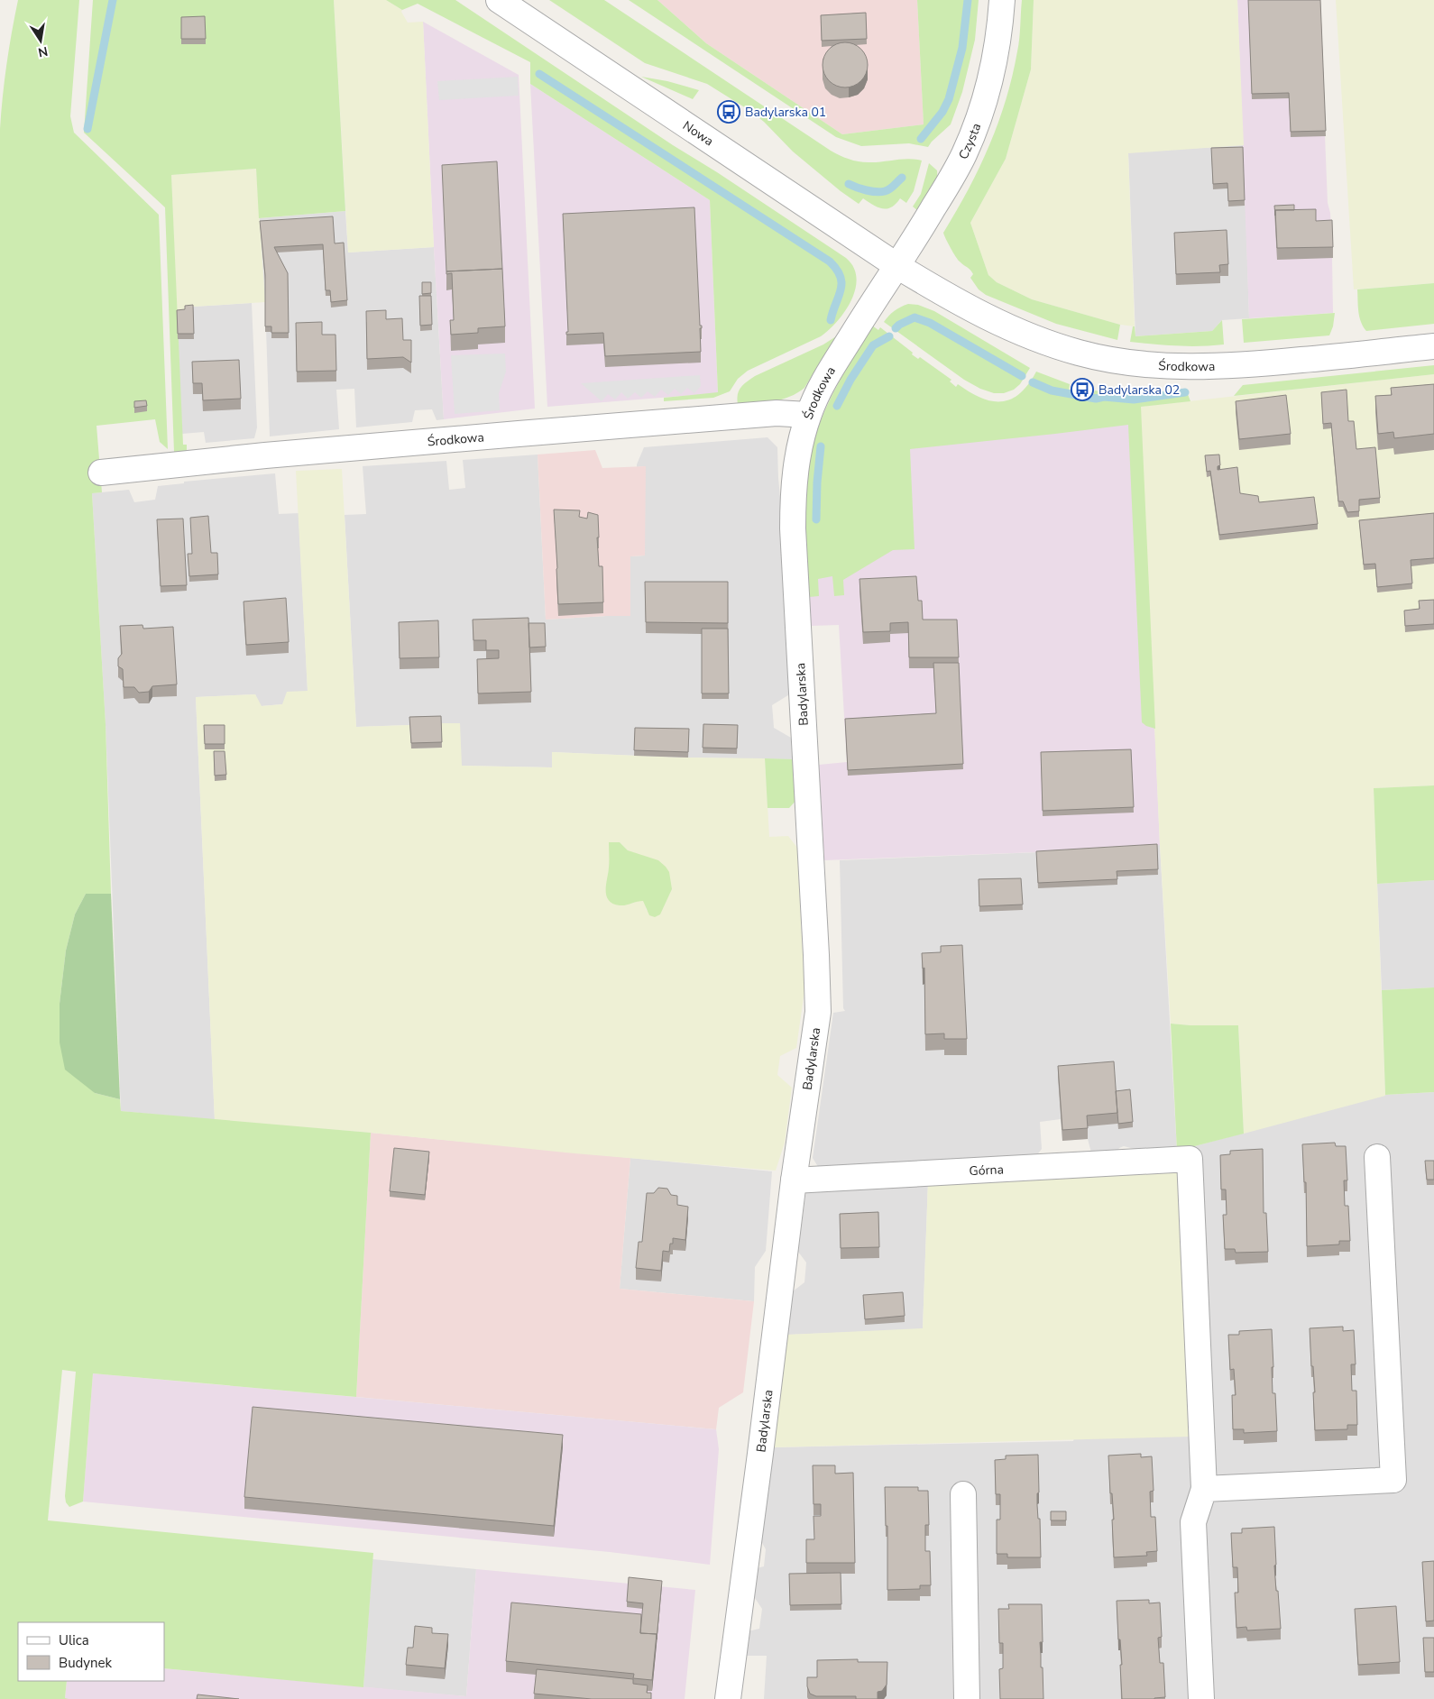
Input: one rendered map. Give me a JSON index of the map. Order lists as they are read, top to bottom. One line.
{"streets":{"street":["Nowa","Czysta","Środkowa","Badylarska","Górna"]},"crossings":[["Nowa","Czysta"],["Nowa","Środkowa"],["Czysta","Środkowa"],["Środkowa","Badylarska"],["Badylarska","Górna"]],"places":{"bus stop":["Badylarska 01","Badylarska 02"]},"legend":["Ulica","Budynek"],"north":"bottom"}
